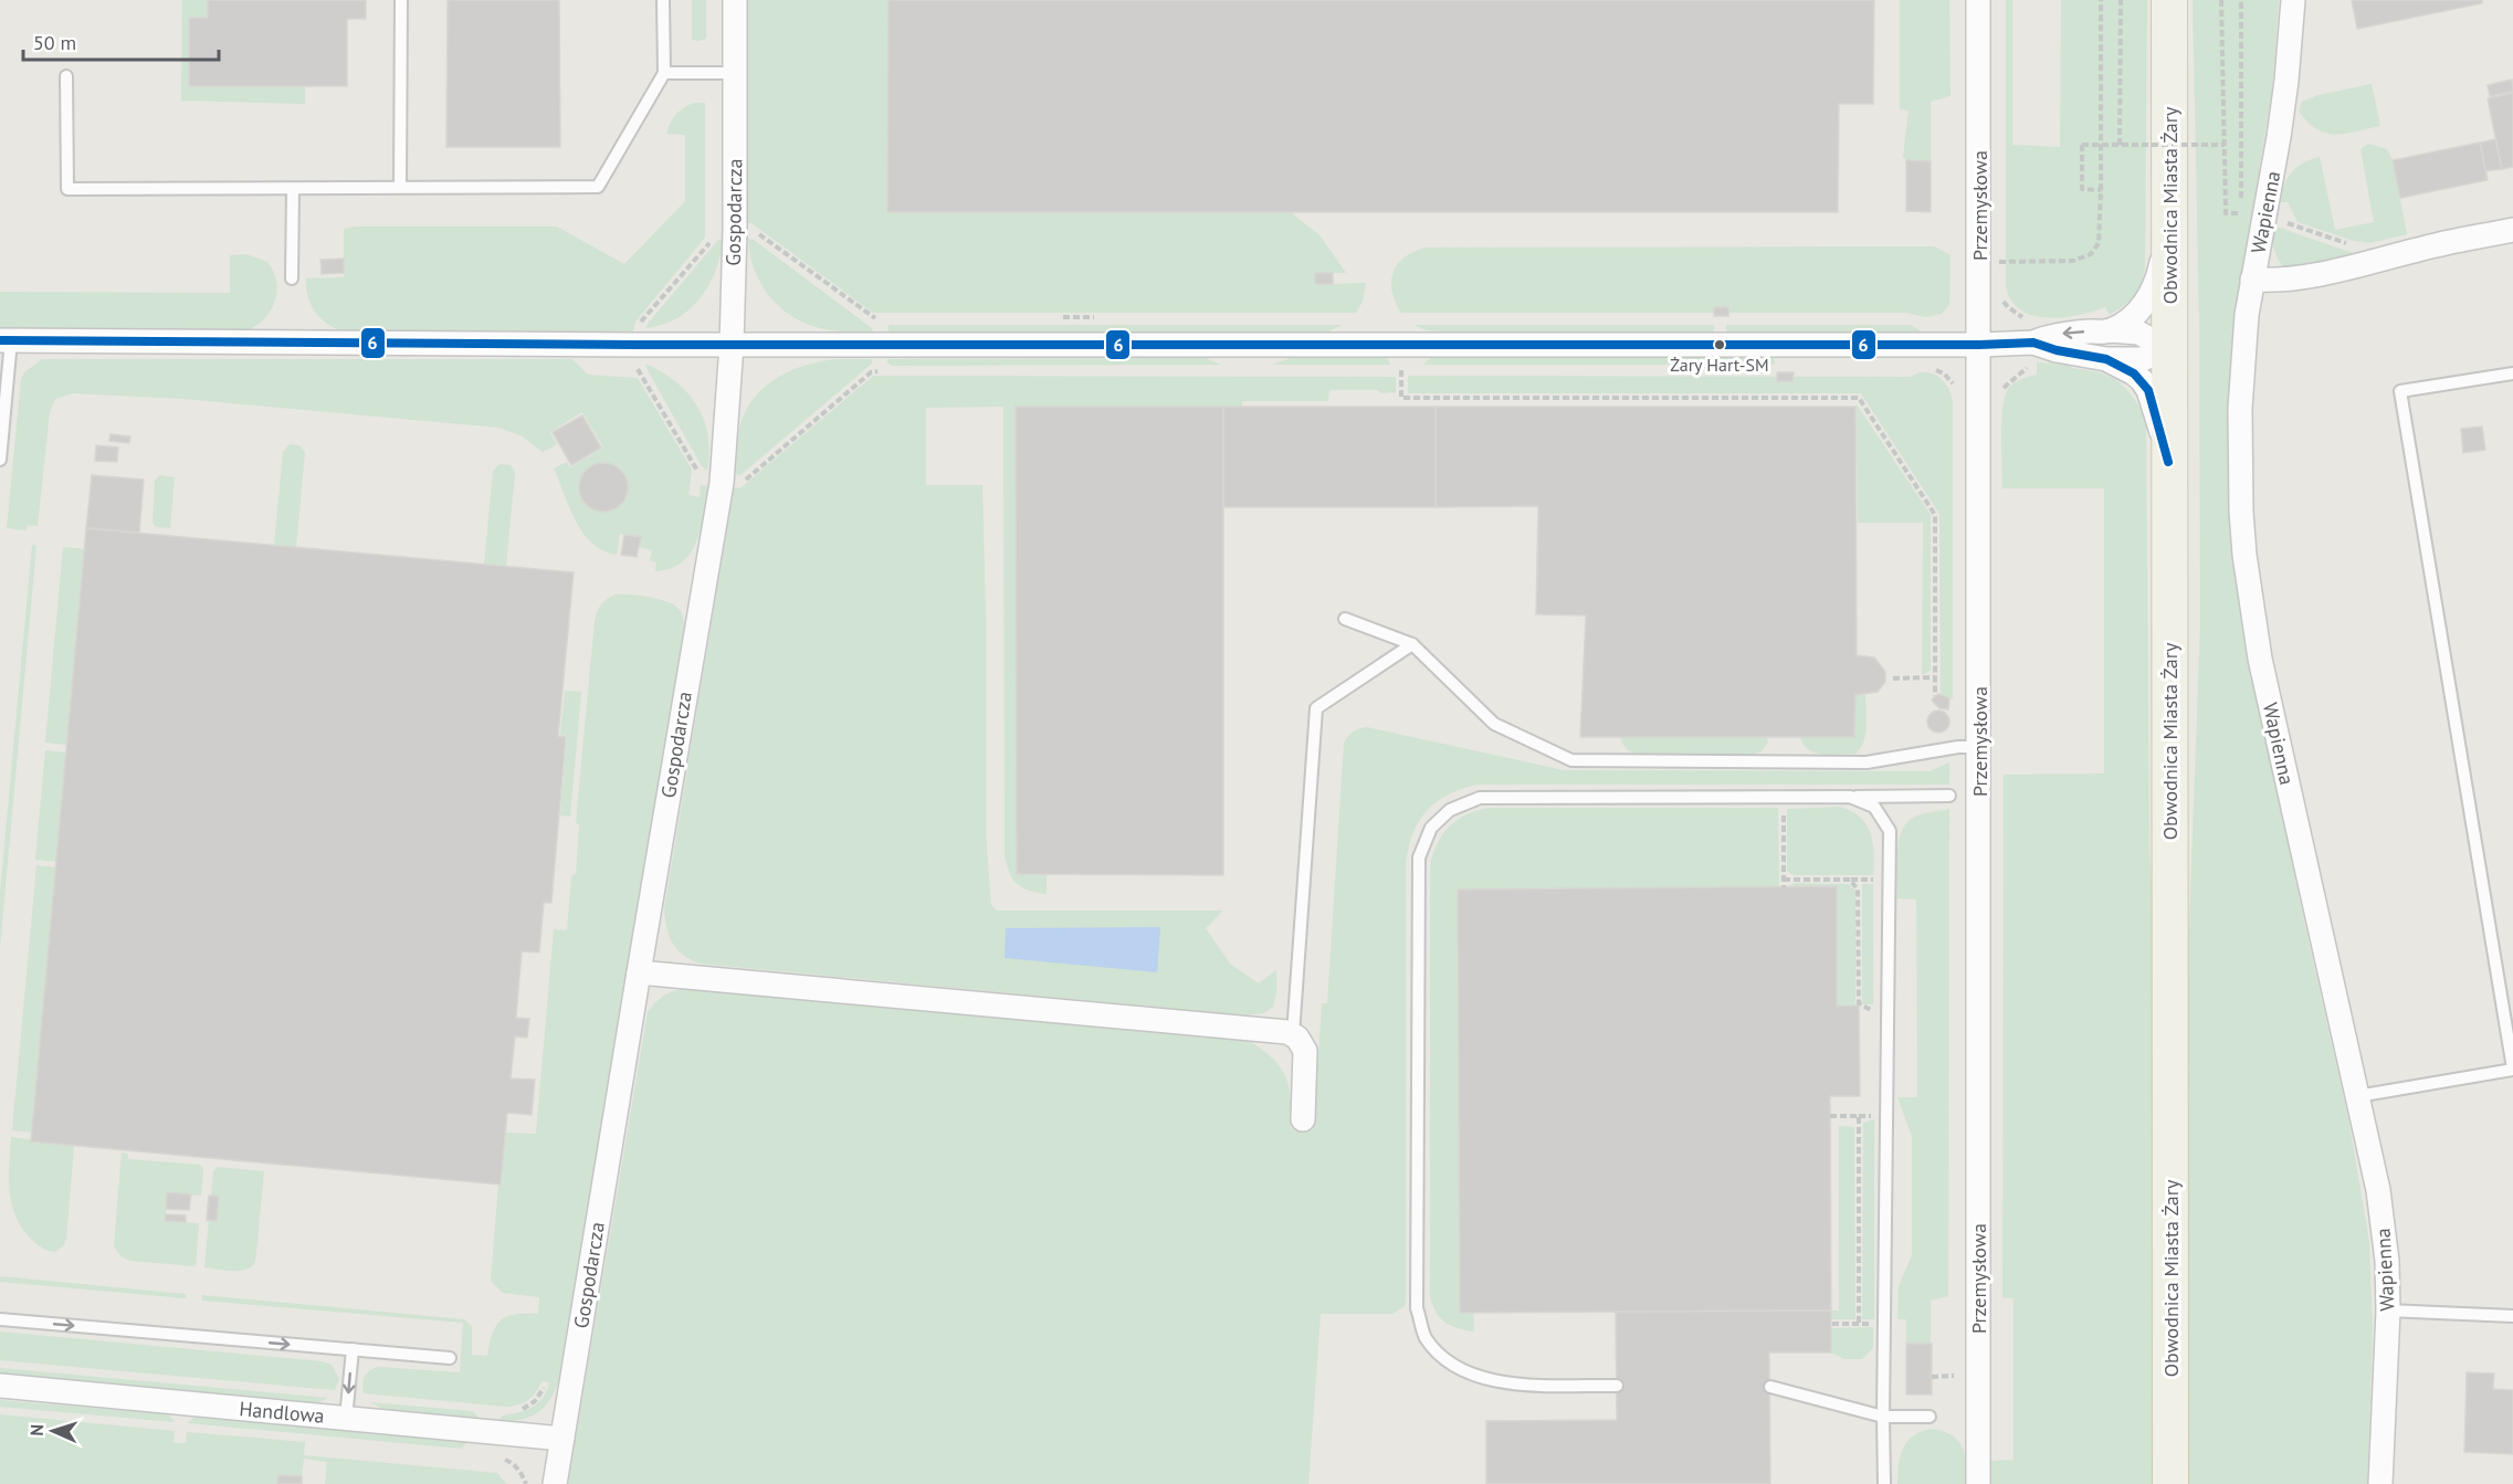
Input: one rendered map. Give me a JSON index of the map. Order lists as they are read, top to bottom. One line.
{"streets":{"main road":["Obwodnica Miasta Żary"],"street":["Przemysłowa","Gospodarcza","Wapienna","Handlowa"]},"crossings":[["Gospodarcza","Handlowa"]],"places":["Żary Hart-SM"],"lines":["transit line 6"],"scale_bar":"50 m","north":"left"}
